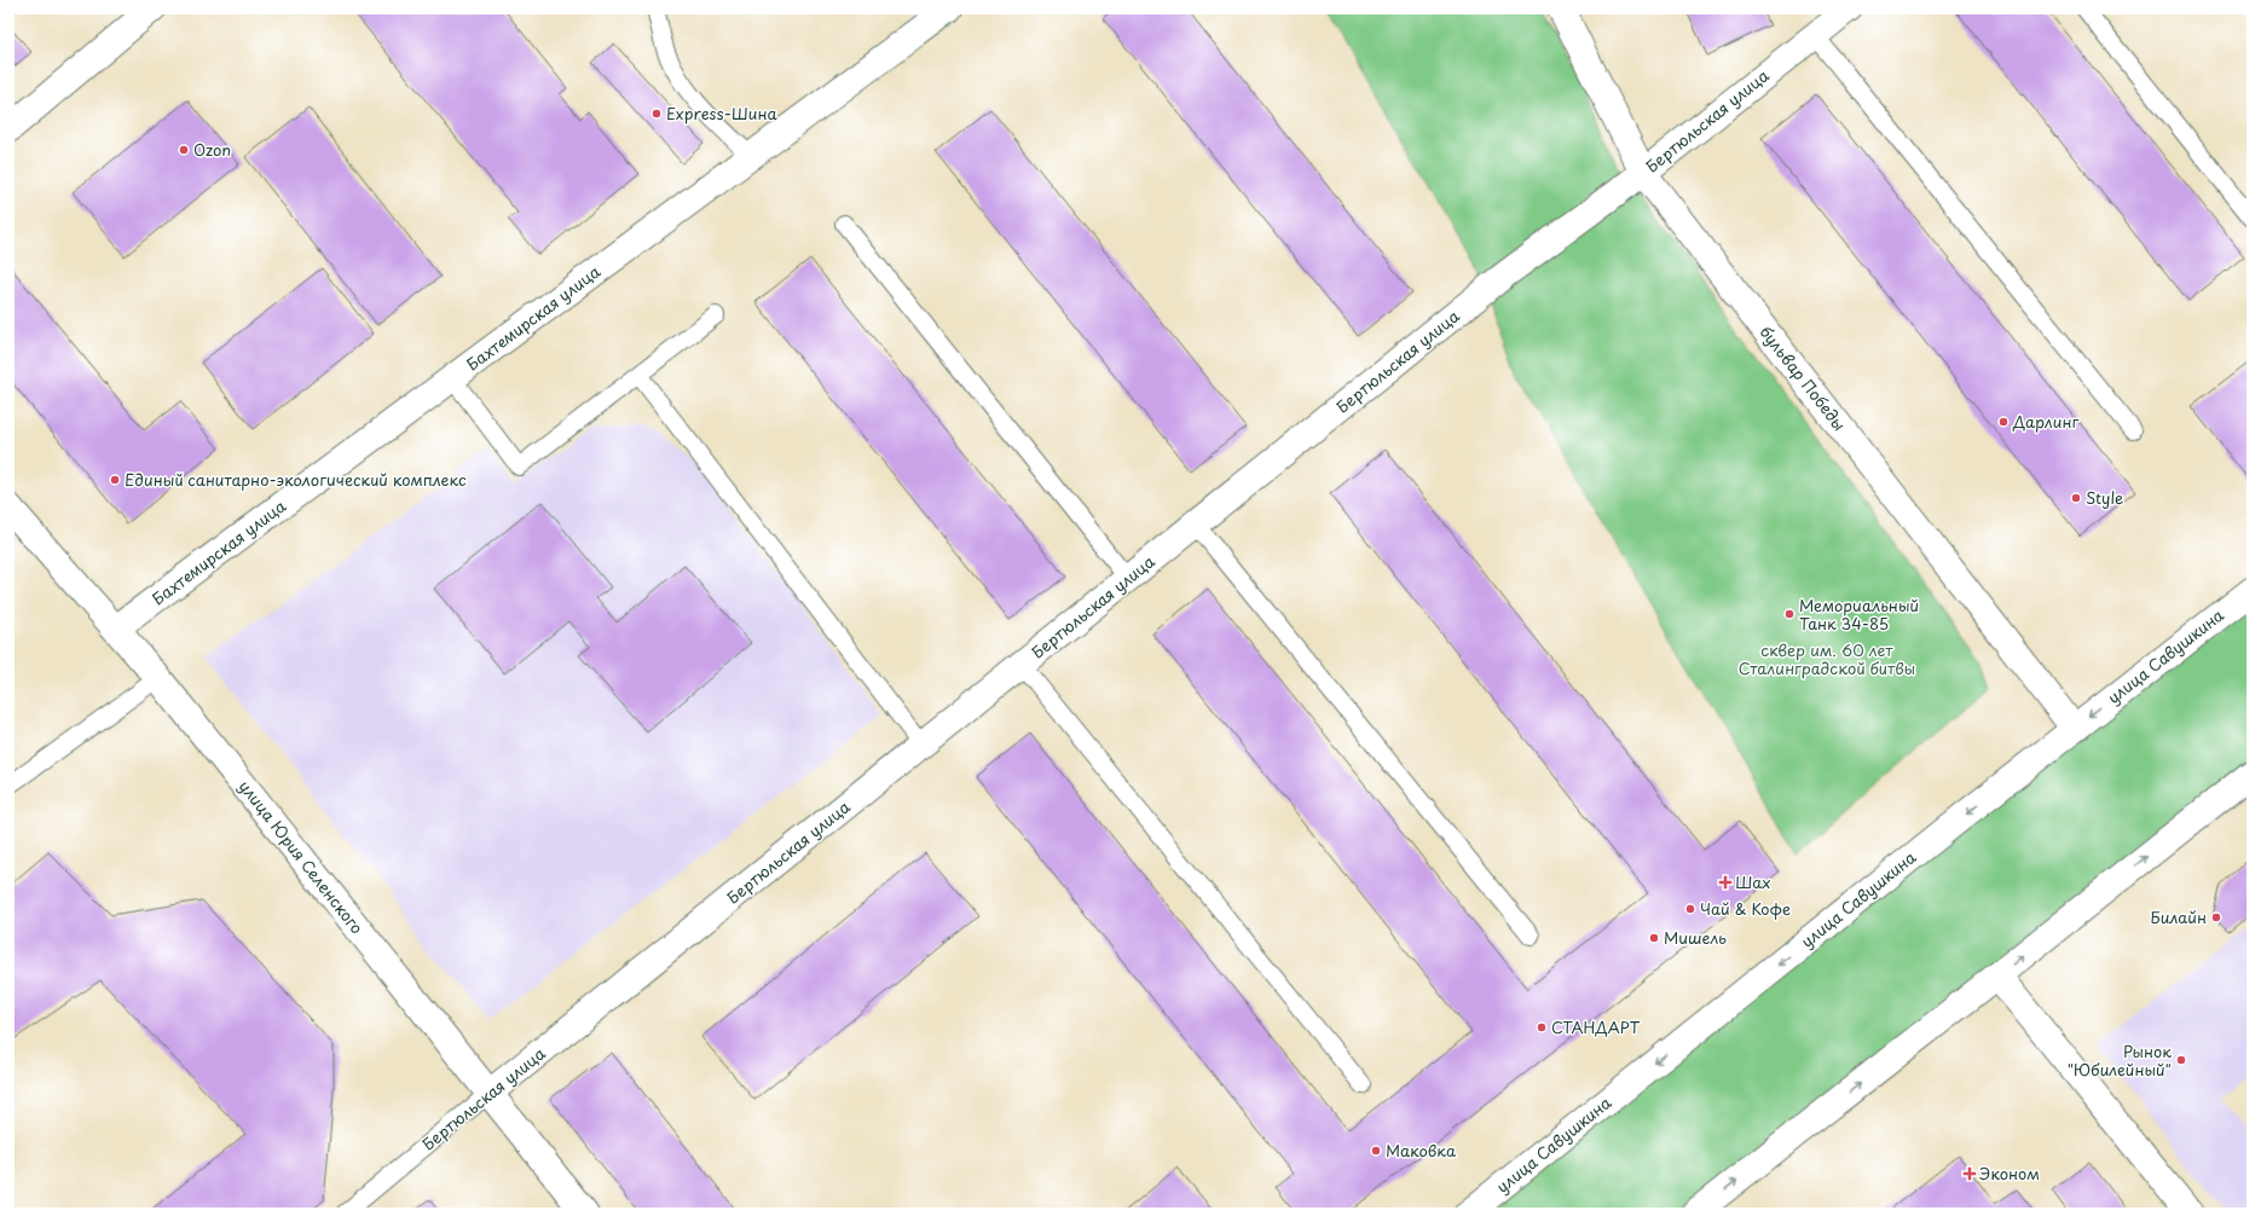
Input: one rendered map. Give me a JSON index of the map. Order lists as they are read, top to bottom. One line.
{"streets":{"main road":["Бертюльская улица","Бахтемирская улица","бульвар Победы","улица Савушкина","улица Юрия Селенского"]},"crossings":[["Бертюльская улица","бульвар Победы"],["Бертюльская улица","улица Юрия Селенского"],["Бахтемирская улица","улица Юрия Селенского"],["бульвар Победы","улица Савушкина"]],"parks":["сквер им. 60 лет Сталинградской битвы"],"places":{"other":["Express-Шина","Ozon","Дарлинг","Единый санитарно-экологический комплекс","Style","Мемориальный Танк 34-85","Чай & Кофе","Билайн","Мишель","СТАНДАРТ","Рынок \"Юбилейный\"","Маковка"],"health":["Шах","Эконом"]}}
